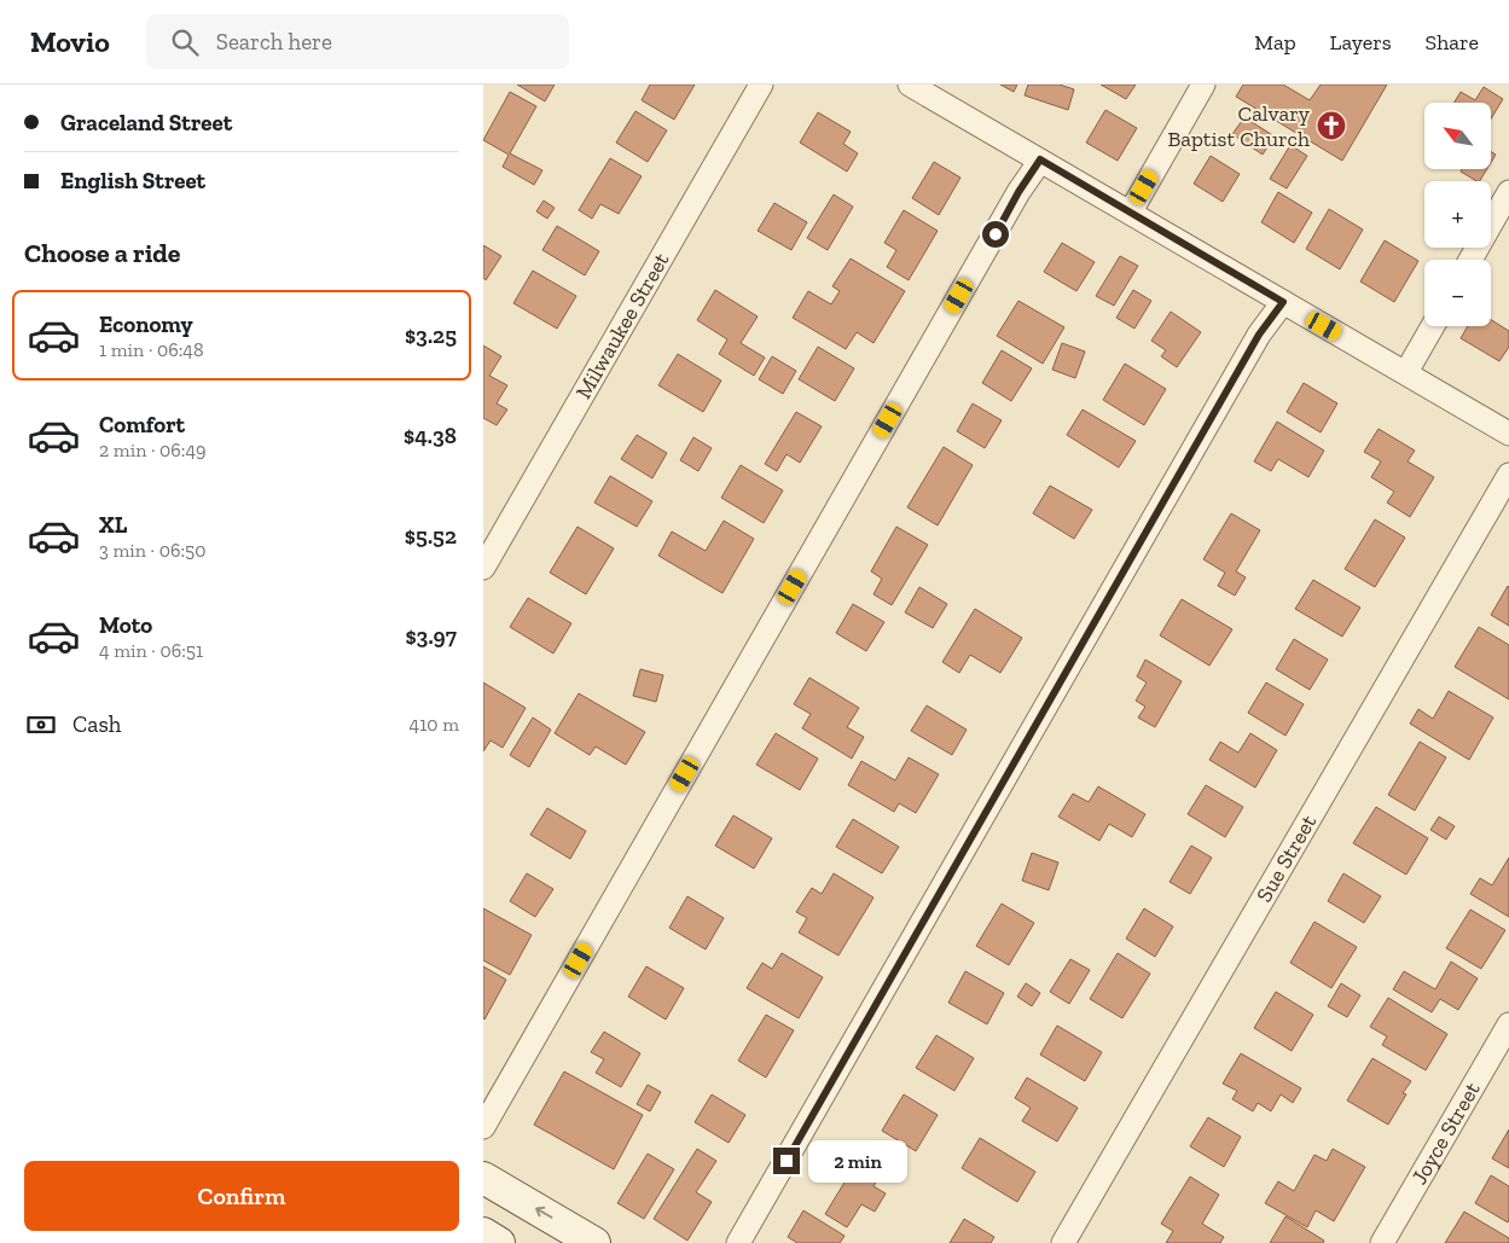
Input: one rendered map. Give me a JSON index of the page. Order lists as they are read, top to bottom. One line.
{"streets":{"street":["Milwaukee Street","Sue Street","Joyce Street"]},"places":{"church":["Calvary Baptist Church"]},"north":"top left","page":{"header":"Movio","search":"Search here","nav":["Map","Layers","Share"],"banner":["Graceland Street","English Street"],"map_buttons":["+","−"],"heading":"Choose a ride","list":[{"name":"Economy","note":"1 min · 06:48","value":"$3.25"},{"name":"Comfort","note":"2 min · 06:49","value":"$4.38"},{"name":"XL","note":"3 min · 06:50","value":"$5.52"},{"name":"Moto","note":"4 min · 06:51","value":"$3.97"}],"pay":["Cash","410 m"],"bubble":"2 min","buttons":"Confirm"}}
